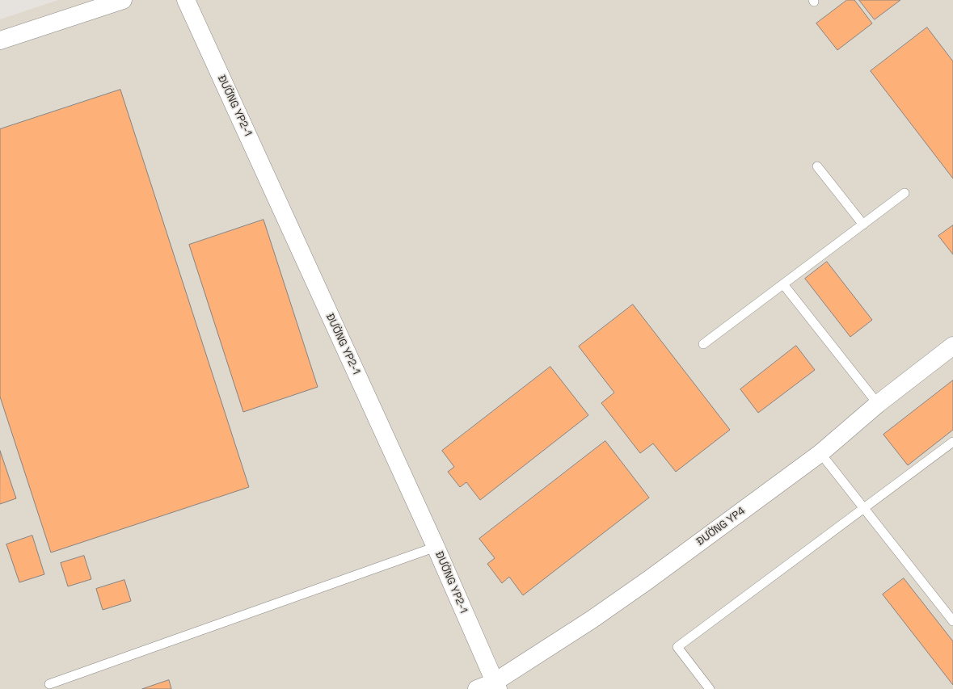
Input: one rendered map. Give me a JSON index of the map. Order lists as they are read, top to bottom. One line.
{"streets":{"street":["ĐƯỜNG YP2-1","ĐƯỜNG YP4"]},"crossings":[["ĐƯỜNG YP2-1","ĐƯỜNG YP4"]]}
